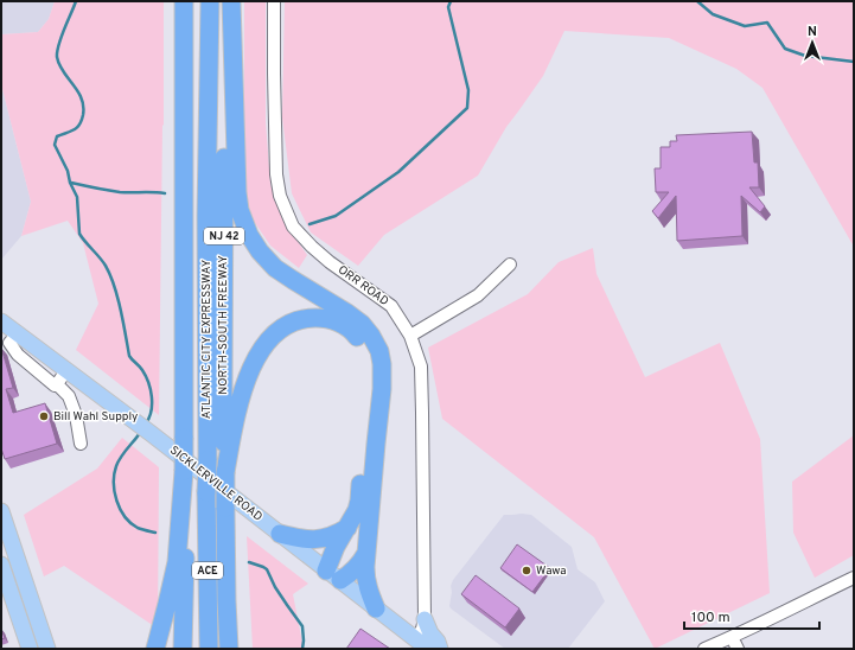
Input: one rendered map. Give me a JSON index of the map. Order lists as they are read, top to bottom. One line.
{"streets":{"highway":["NJ 42","NORTH-SOUTH FREEWAY","ATLANTIC CITY EXPRESSWAY","ACE"],"main road":["SICKLERVILLE ROAD"],"street":["ORR ROAD"]},"crossings":[["ORR ROAD","SICKLERVILLE ROAD"]],"places":["Bill Wahl Supply","Wawa"],"scale_bar":"100 m","north":"top"}
